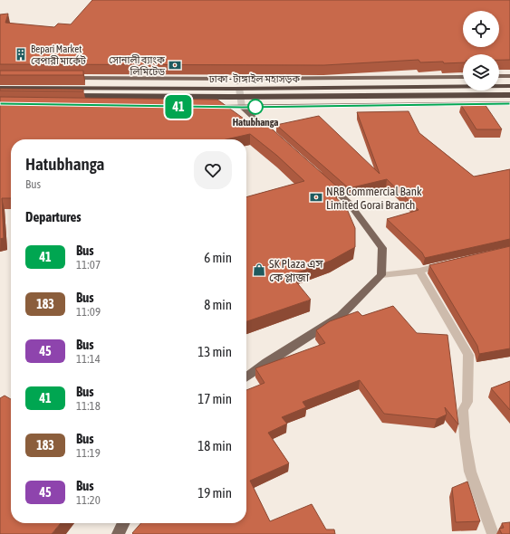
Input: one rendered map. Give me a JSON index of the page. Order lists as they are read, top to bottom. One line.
{"streets":{"highway":["ঢাকা - টাঙ্গাইল মহাসড়ক"]},"places":{"building":["Bepari Market বেপারী মার্কেট"],"bank":["সোনালী ব্যাংক লিমিটেড","NRB Commercial Bank Limited Gorai Branch"],"other":["Hatubhanga"],"shop":["SK Plaza এস কে প্লাজা"]},"lines":["bus line 41"],"page":{"on_map":"41","heading":[["Hatubhanga","Bus"],"Departures"],"list":[{"mark":"41","name":"Bus","note":"11:07","value":"6 min"},{"mark":"183","name":"Bus","note":"11:09","value":"8 min"},{"mark":"45","name":"Bus","note":"11:14","value":"13 min"},{"mark":"41","name":"Bus","note":"11:18","value":"17 min"},{"mark":"183","name":"Bus","note":"11:19","value":"18 min"},{"mark":"45","name":"Bus","note":"11:20","value":"19 min"}]}}
